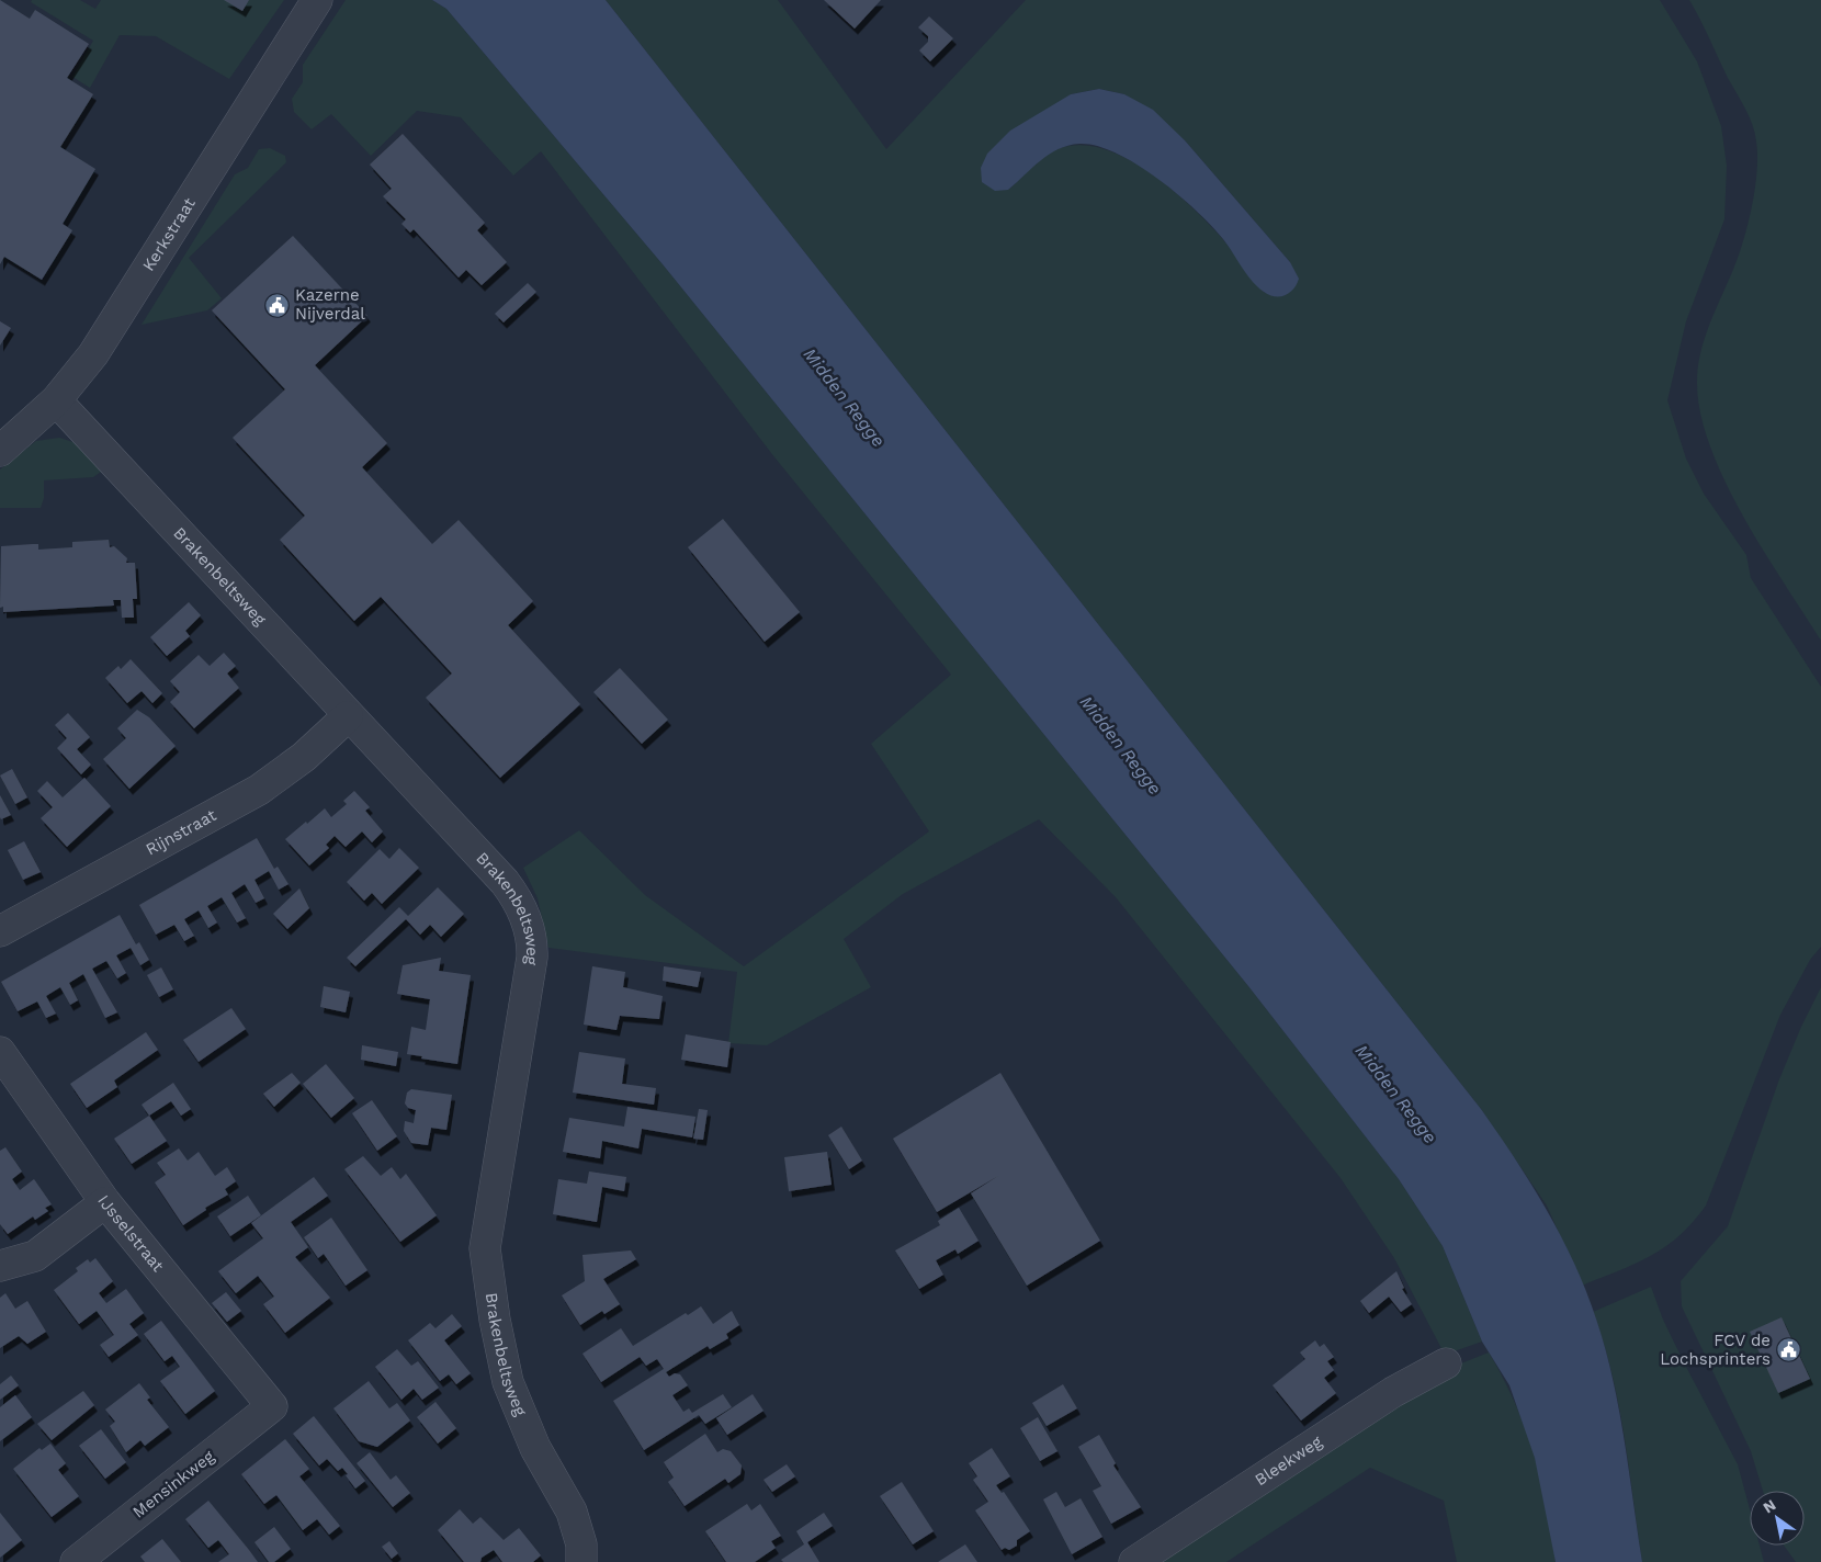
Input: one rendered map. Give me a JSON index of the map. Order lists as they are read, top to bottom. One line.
{"streets":{"street":["Kerkstraat","Brakenbeltsweg","Rijnstraat","IJsselstraat","Bleekweg","Mensinkweg"]},"crossings":[["Kerkstraat","Brakenbeltsweg"],["Brakenbeltsweg","Rijnstraat"],["IJsselstraat","Mensinkweg"]],"water":["Midden Regge"],"places":{"public building":["Kazerne Nijverdal","FCV de Lochsprinters"]},"north":"top left"}
